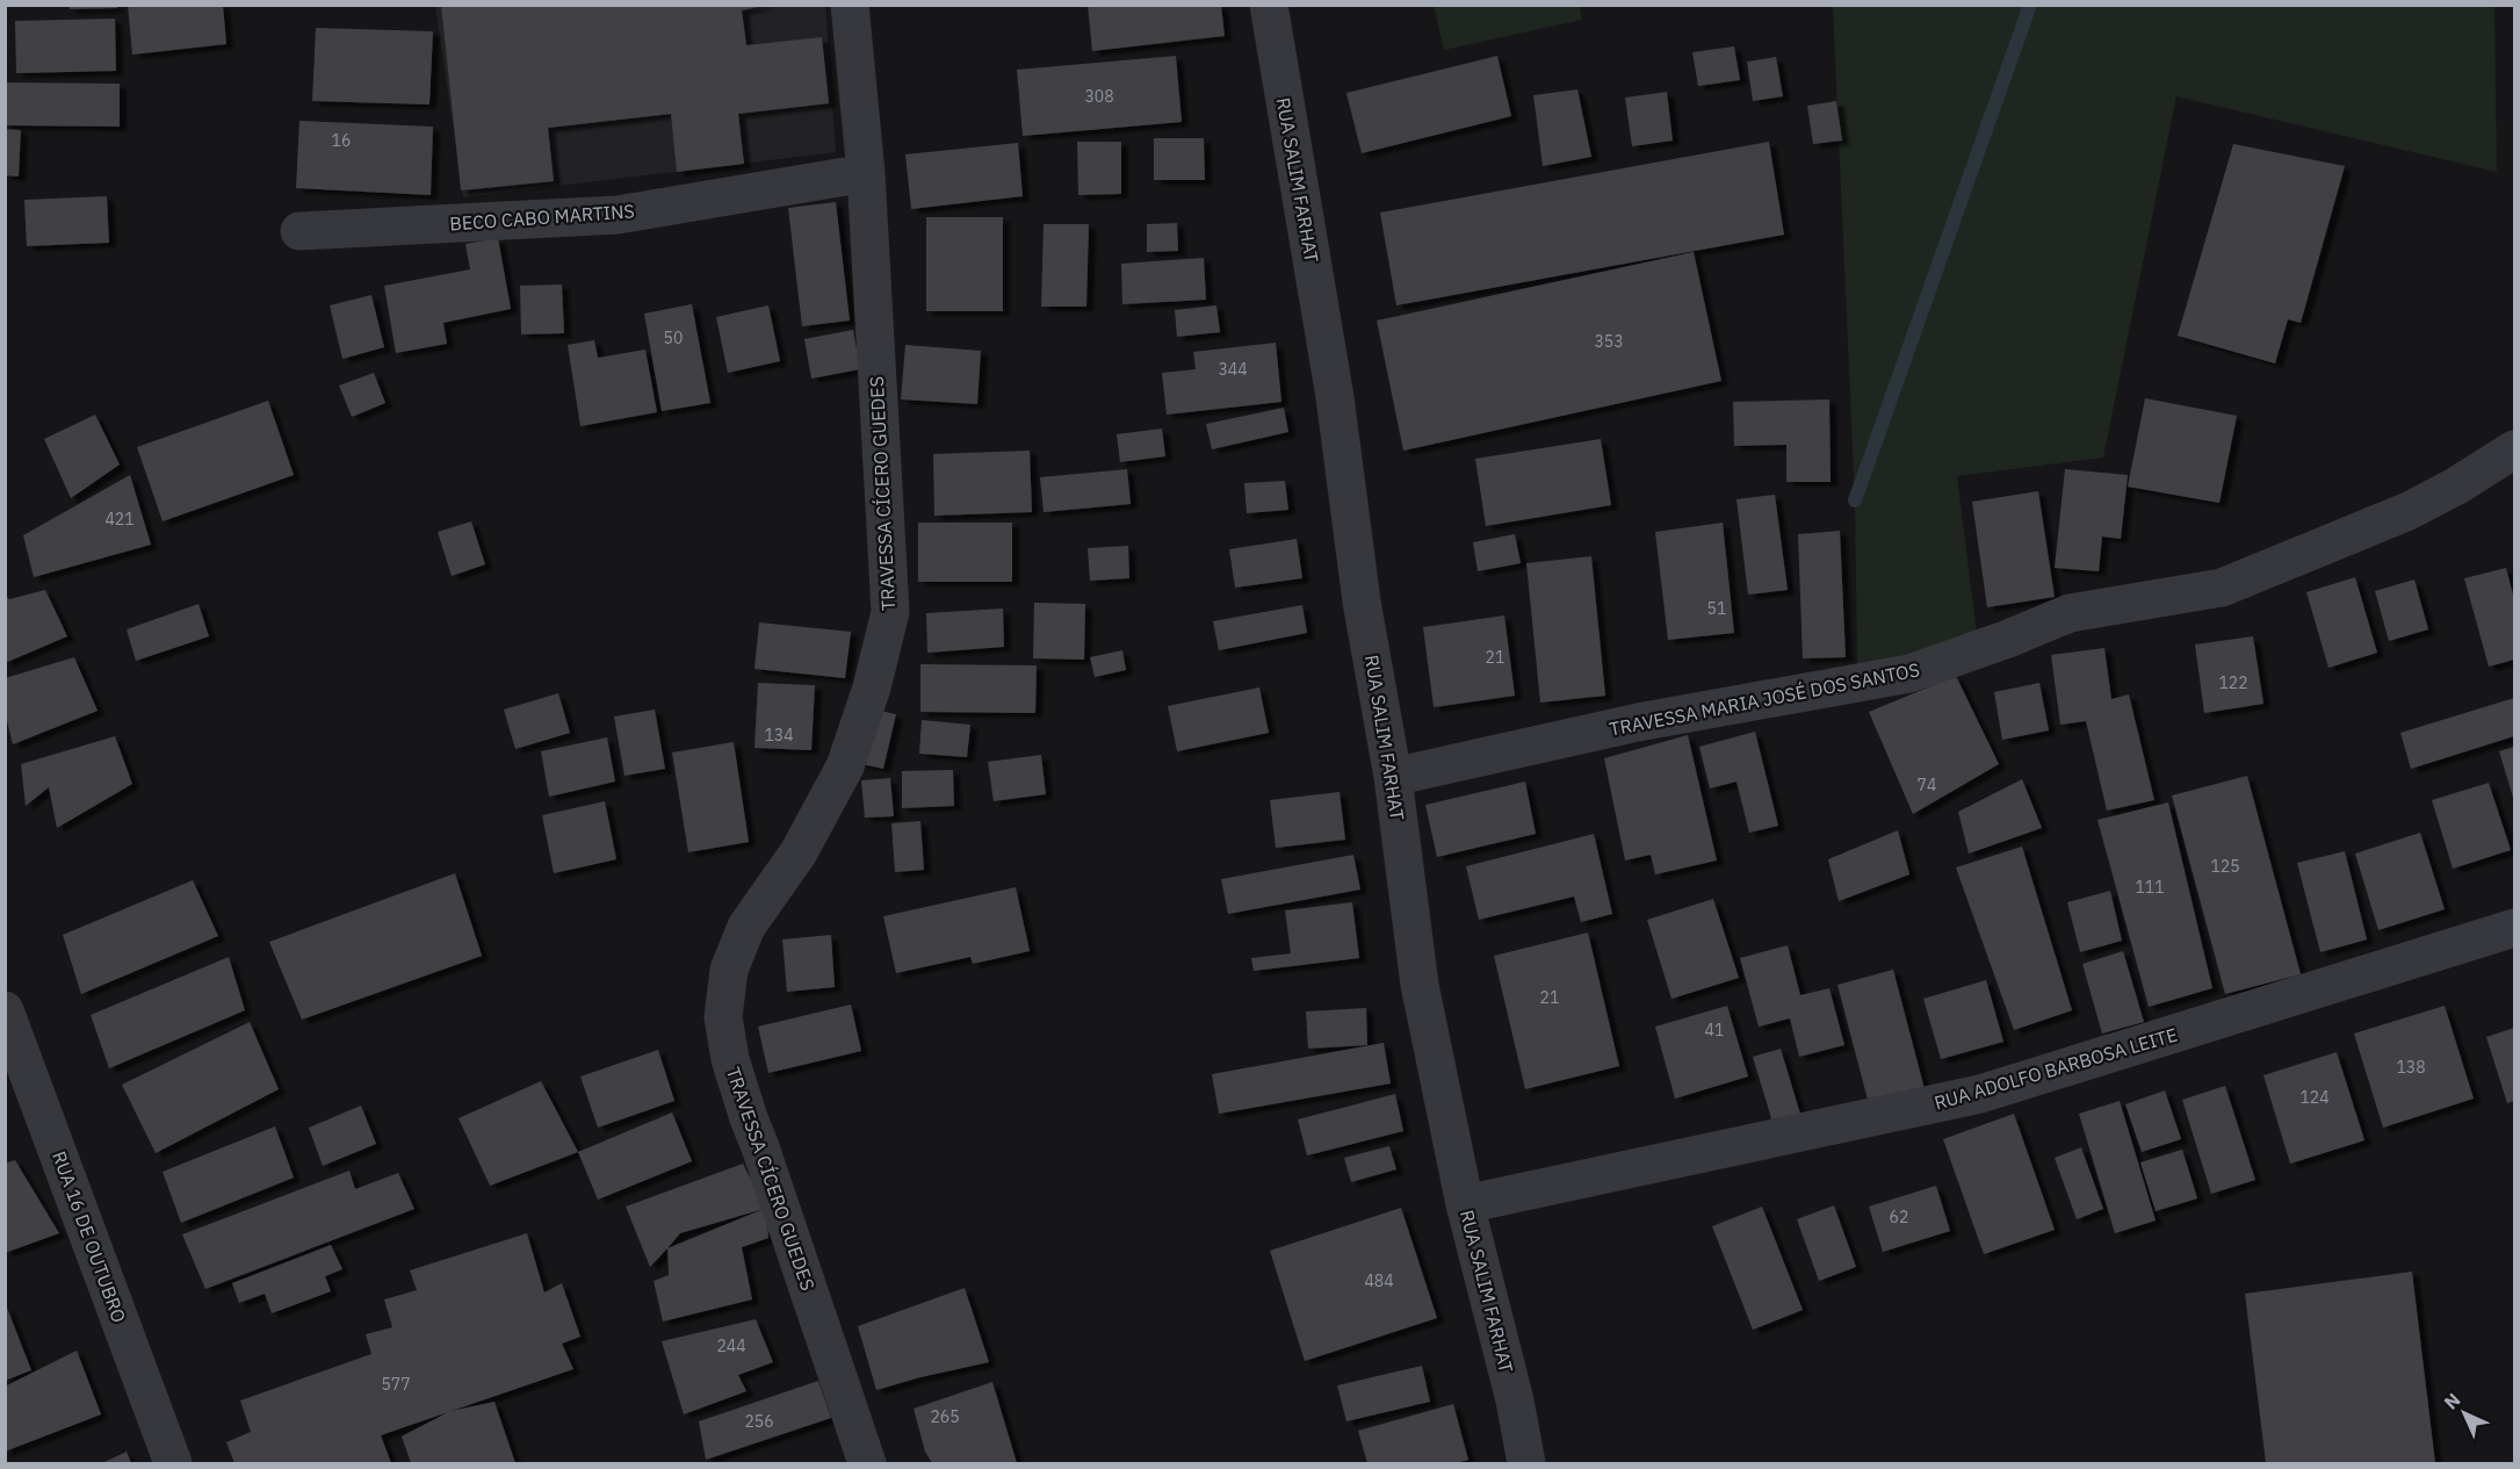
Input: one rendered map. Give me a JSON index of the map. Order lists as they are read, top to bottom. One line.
{"streets":{"street":["RUA SALIM FARHAT","BECO CABO MARTINS","TRAVESSA CÍCERO GUEDES","TRAVESSA MARIA JOSÉ DOS SANTOS","RUA ADOLFO BARBOSA LEITE","RUA 16 DE OUTUBRO"]},"crossings":[["RUA SALIM FARHAT","TRAVESSA MARIA JOSÉ DOS SANTOS"],["RUA SALIM FARHAT","RUA ADOLFO BARBOSA LEITE"],["BECO CABO MARTINS","TRAVESSA CÍCERO GUEDES"]],"house_numbers":["308","16","50","353","344","421","51","21","122","134","74","125","111","21","41","138","124","62","484","244","577","265","256"],"north":"top left"}
